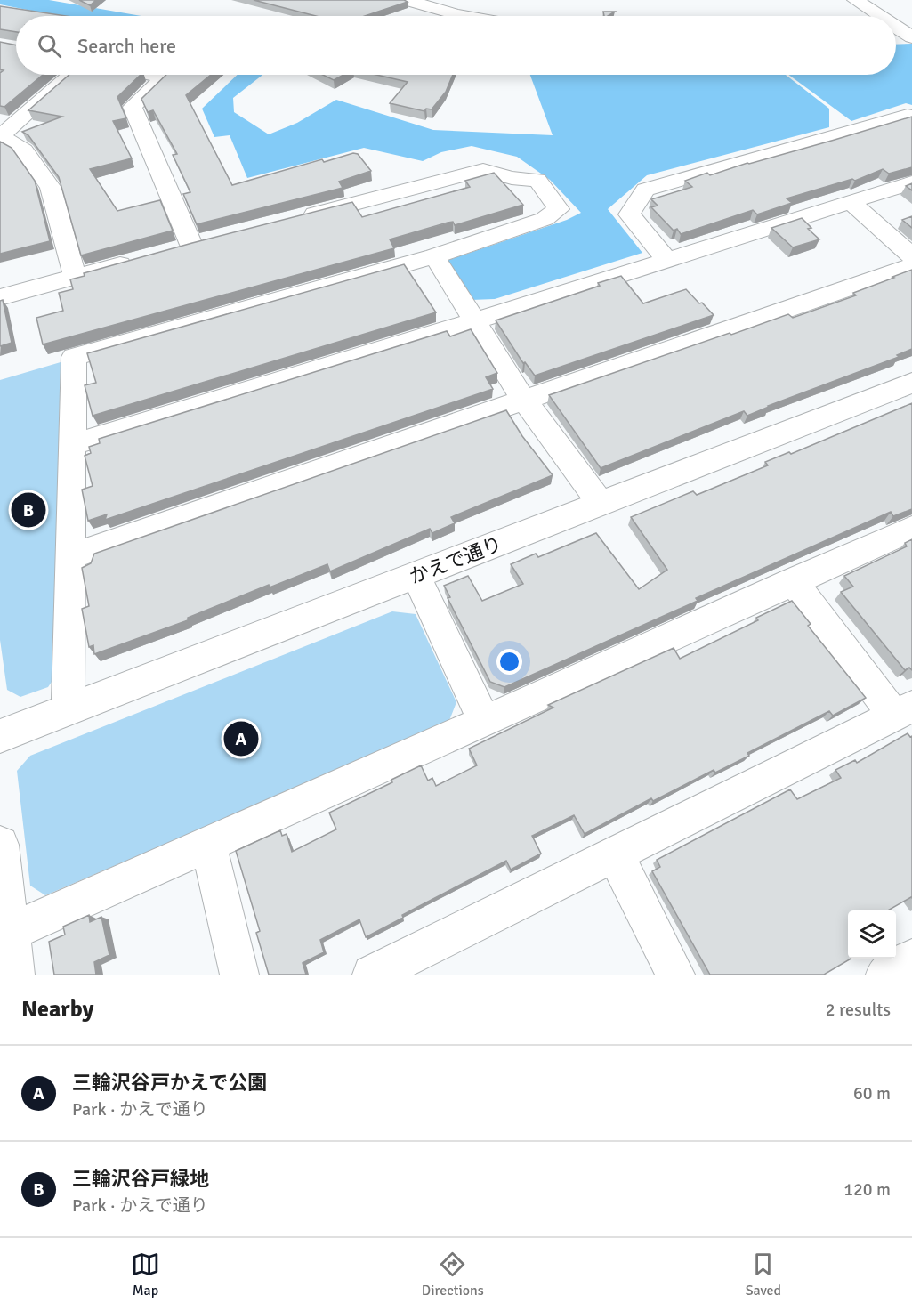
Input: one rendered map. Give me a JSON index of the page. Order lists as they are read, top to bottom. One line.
{"streets":{"street":["かえで通り"]},"page":{"search":"Search here","pins":["B","A"],"heading":["Nearby","2 results"],"list":[{"mark":"A","name":"三輪沢谷戸かえで公園","note":"Park · かえで通り","value":"60 m"},{"mark":"B","name":"三輪沢谷戸緑地","note":"Park · かえで通り","value":"120 m"}],"nav":["Map","Directions","Saved"]}}
